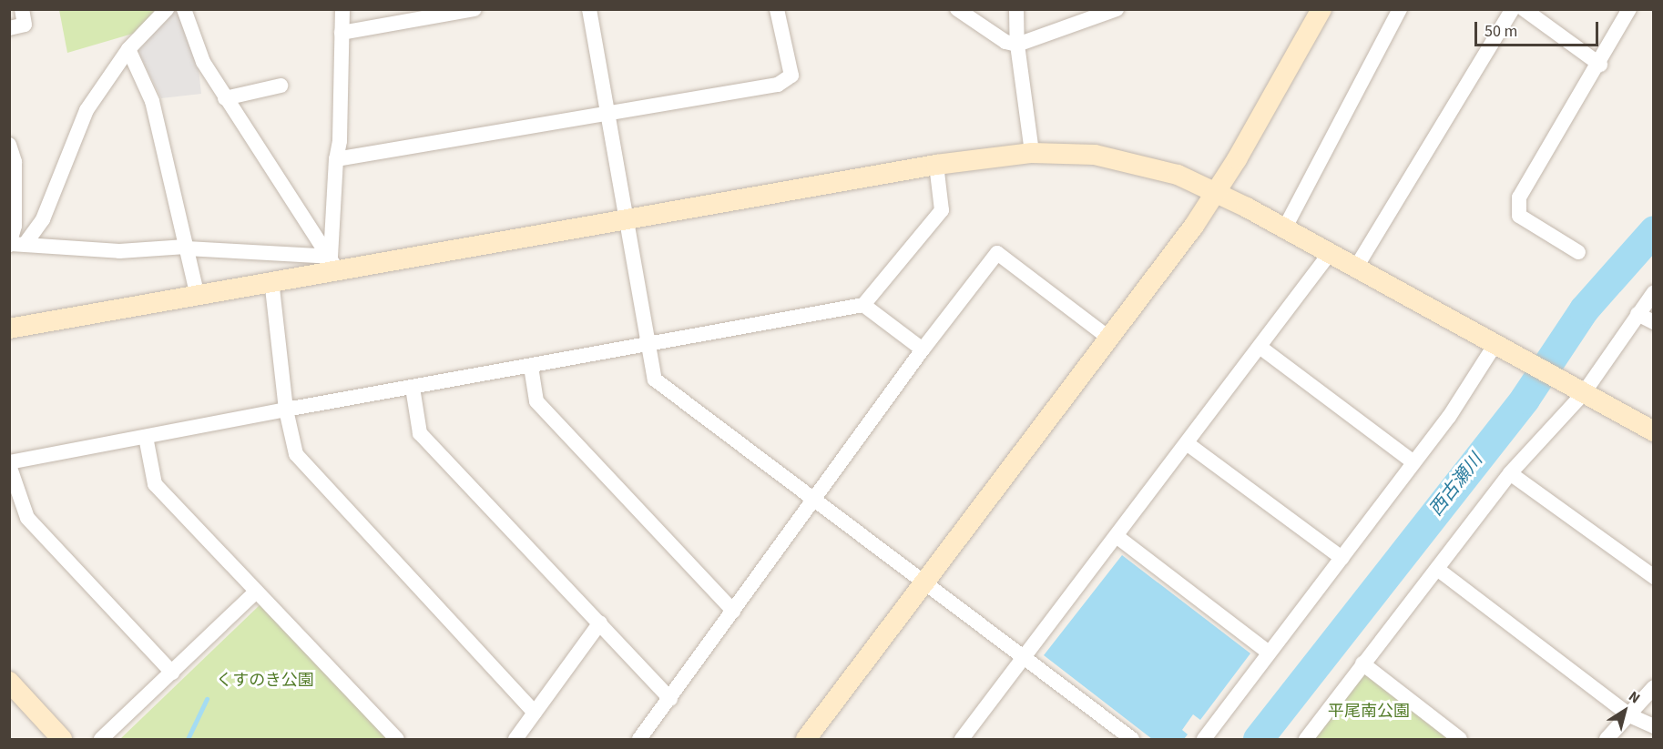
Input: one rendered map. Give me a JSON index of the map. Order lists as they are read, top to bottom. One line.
{"water":["西古瀬川"],"parks":["くすのき公園","平尾南公園"],"scale_bar":"50 m","north":"top right"}
